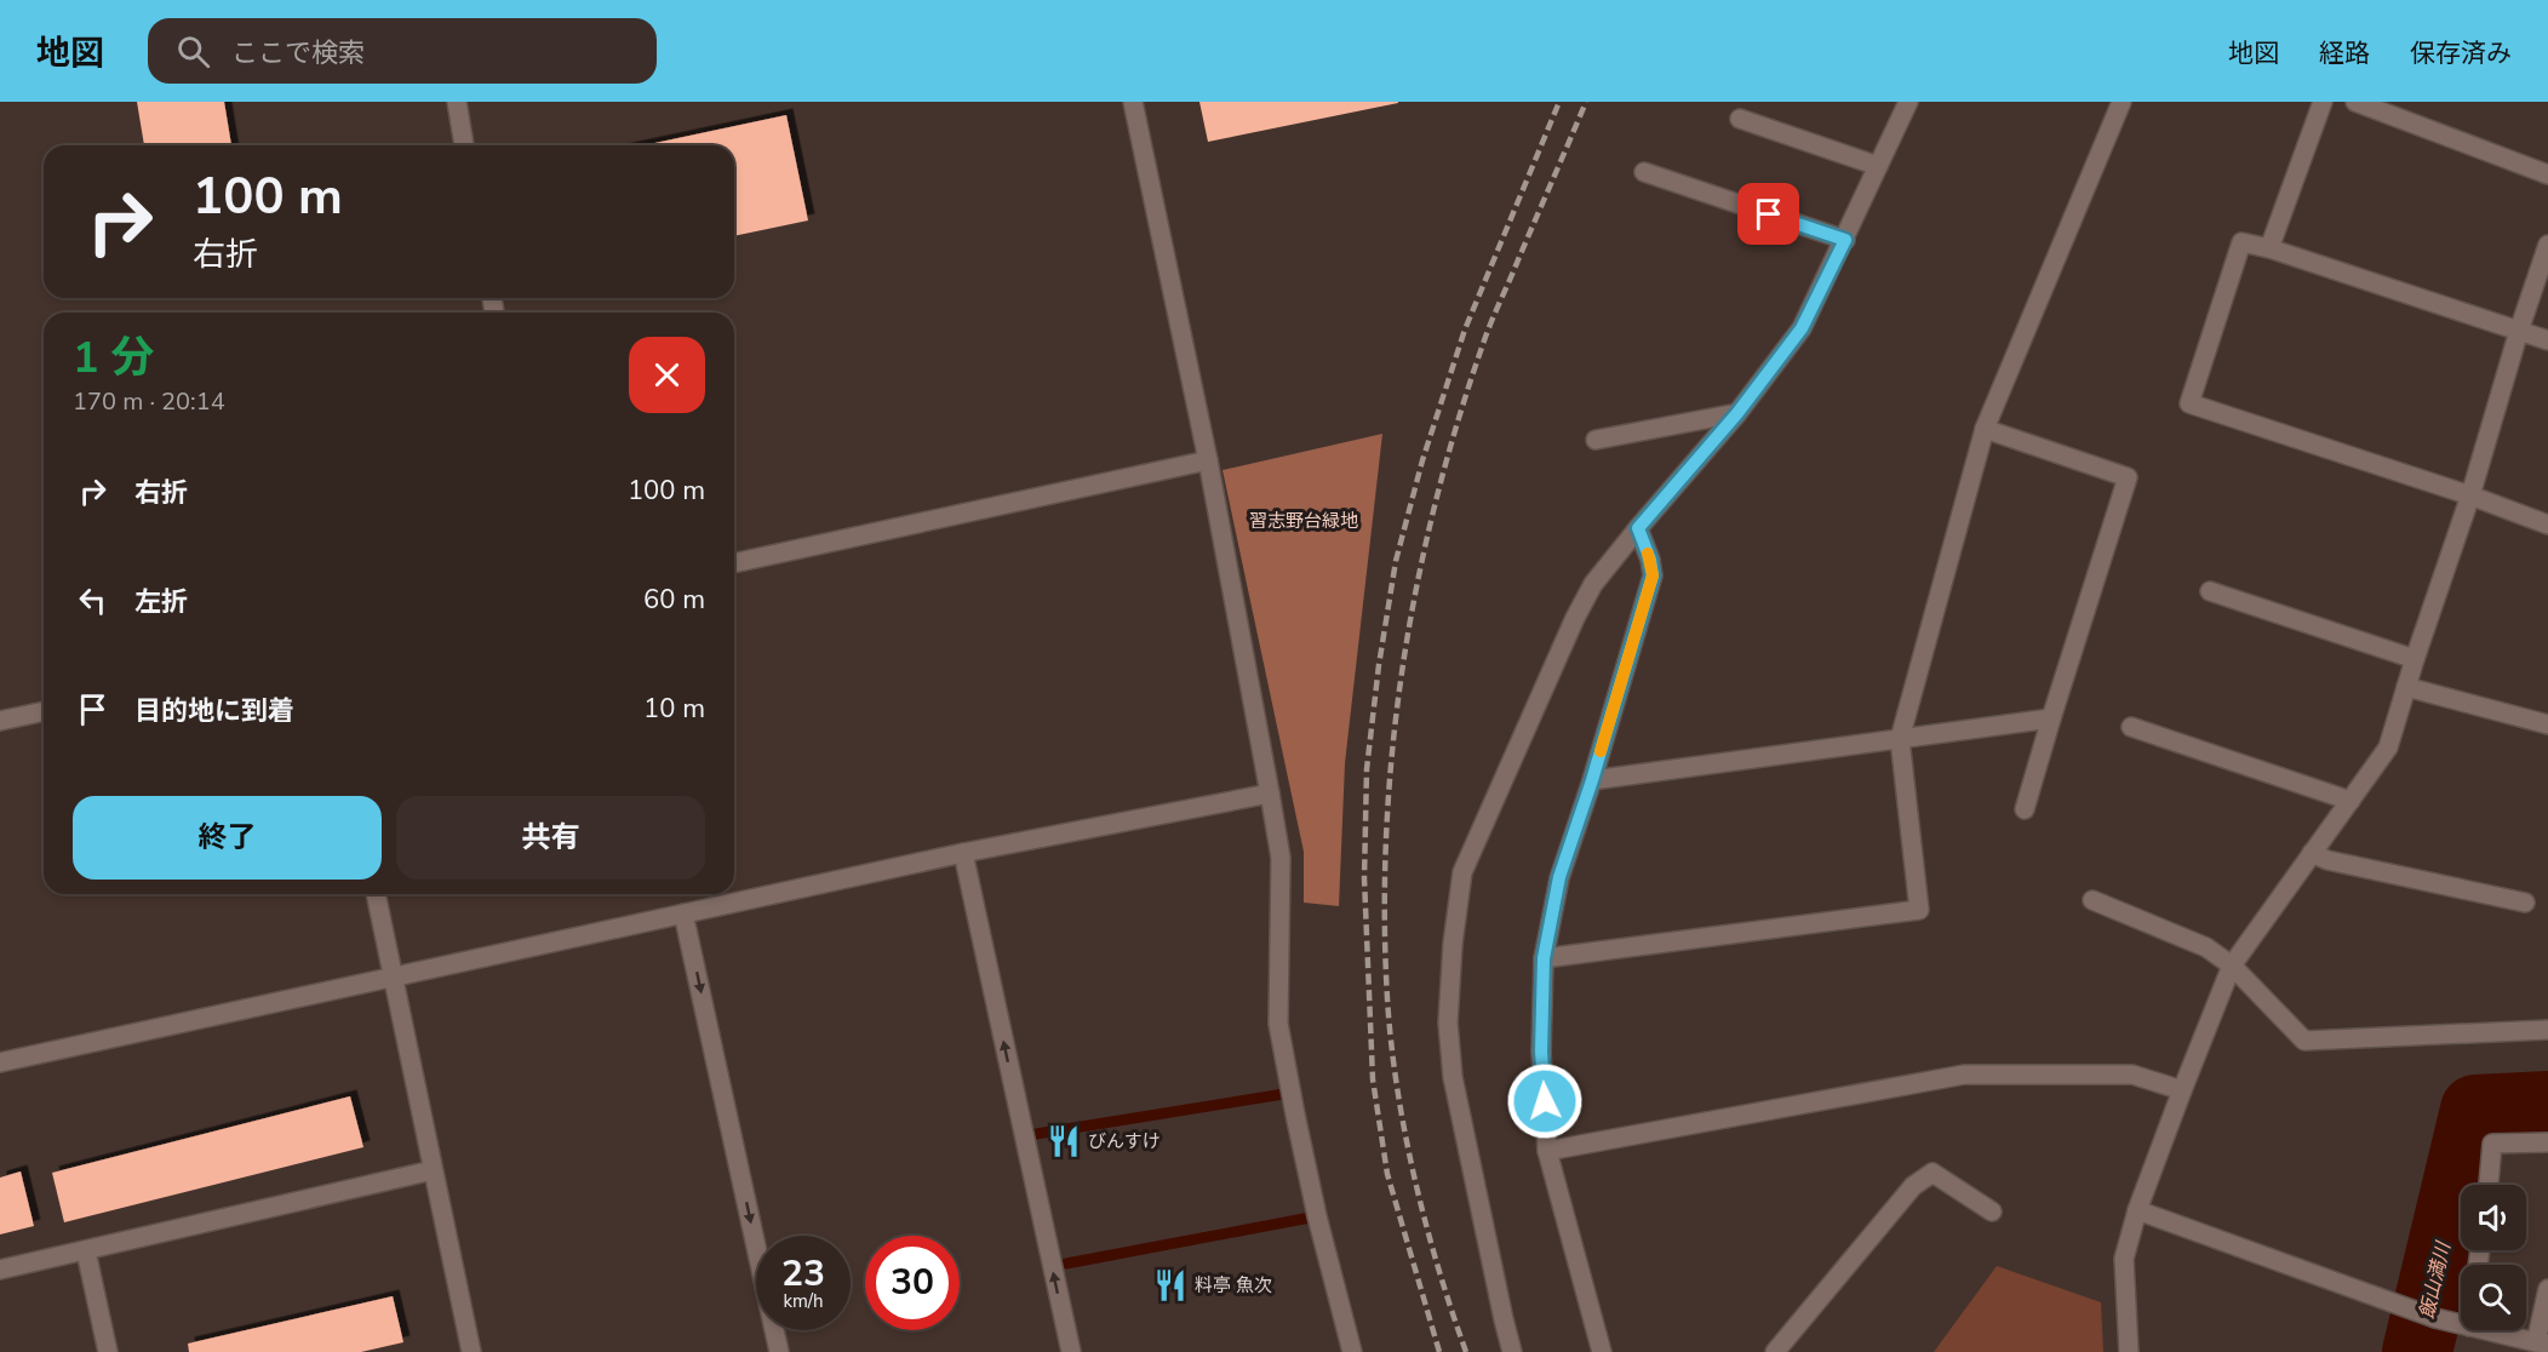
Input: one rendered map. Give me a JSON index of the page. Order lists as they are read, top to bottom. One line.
{"water":["飯山満川"],"parks":["習志野台緑地"],"places":{"restaurant":["びんすけ","料亭 魚次"]},"page":{"header":"地図","search":"ここで検索","nav":["地図","経路","保存済み"],"turn":["100 m","右折"],"heading":["1 分","170 m · 20:14"],"list":[{"name":"右折","value":"100 m"},{"name":"左折","value":"60 m"},{"name":"目的地に到着","value":"10 m"}],"buttons":["終了","共有"],"speed":"23 km/h","limit":"30"}}
